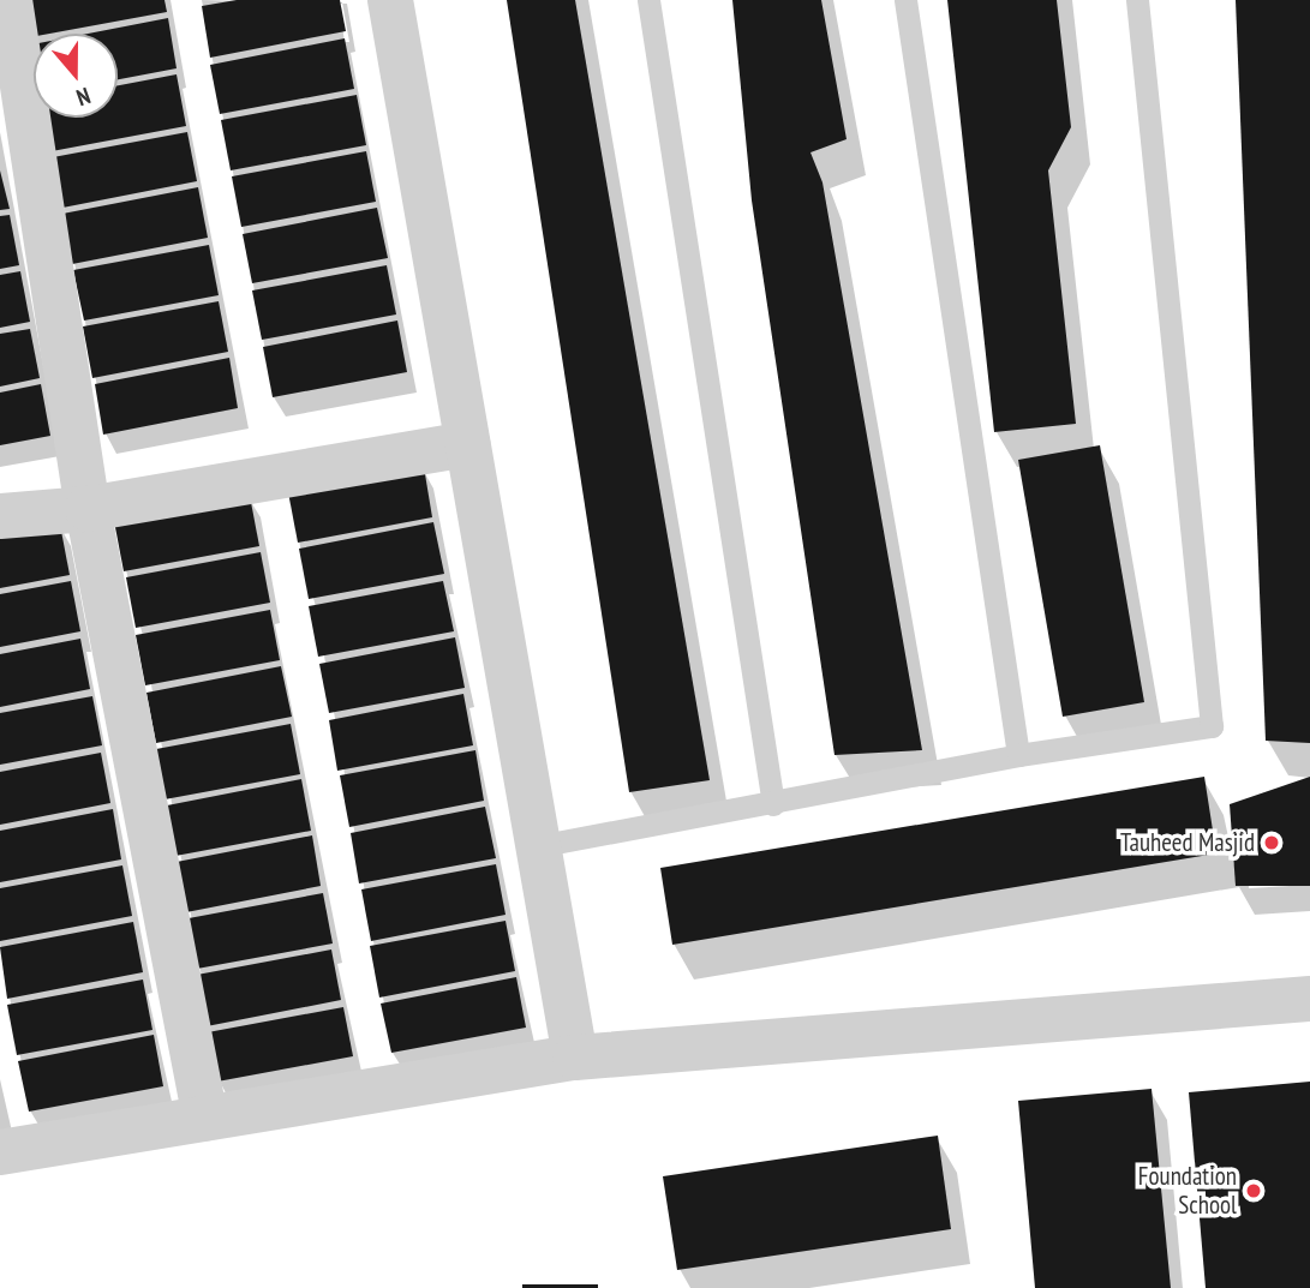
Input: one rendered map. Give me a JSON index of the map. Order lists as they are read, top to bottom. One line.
{"places":["Tauheed Masjid","Foundation School"],"north":"bottom"}
